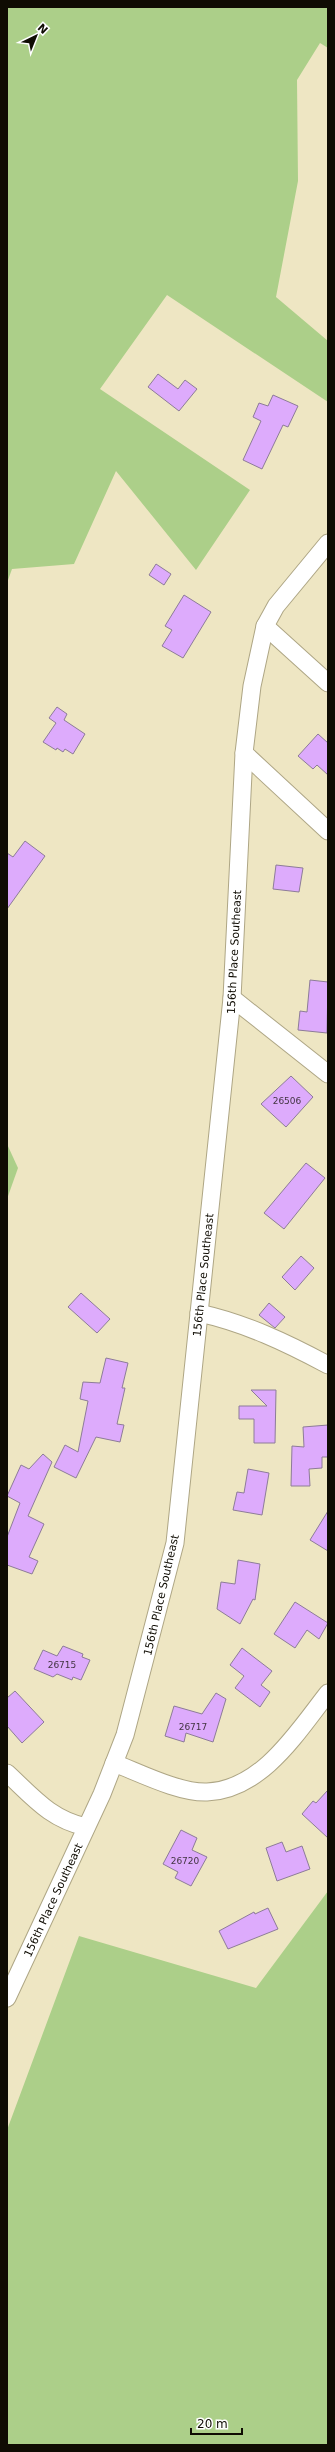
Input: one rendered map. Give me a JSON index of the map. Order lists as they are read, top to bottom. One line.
{"streets":{"street":["156th Place Southeast"]},"house_numbers":["26506","26715","26717","26720"],"scale_bar":"20 m","north":"top right"}
